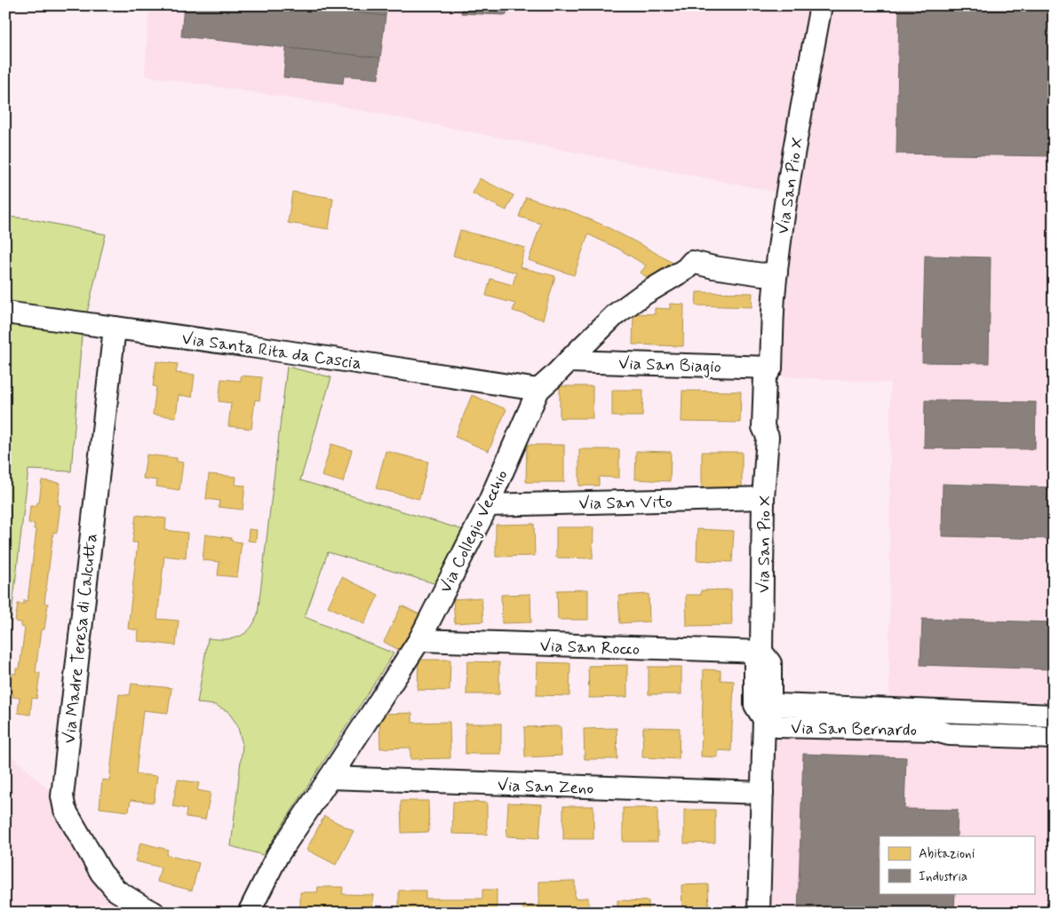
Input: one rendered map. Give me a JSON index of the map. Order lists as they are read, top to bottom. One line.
{"streets":{"street":["Via San Pio X","Via Santa Rita da Cascia","Via San Biagio","Via San Vito","Via Collegio Vecchio","Via Madre Teresa di Calcutta","Via San Rocco","Via San Bernardo","Via San Zeno"]},"crossings":[["Via San Pio X","Via San Biagio"],["Via San Pio X","Via San Vito"],["Via San Pio X","Via Collegio Vecchio"],["Via San Pio X","Via San Rocco"],["Via San Pio X","Via San Bernardo"],["Via San Pio X","Via San Zeno"],["Via Santa Rita da Cascia","Via Collegio Vecchio"],["Via Santa Rita da Cascia","Via Madre Teresa di Calcutta"],["Via San Biagio","Via Collegio Vecchio"],["Via San Vito","Via Collegio Vecchio"],["Via Collegio Vecchio","Via San Rocco"],["Via Collegio Vecchio","Via San Zeno"]],"legend":["Abitazioni","Industria"]}
